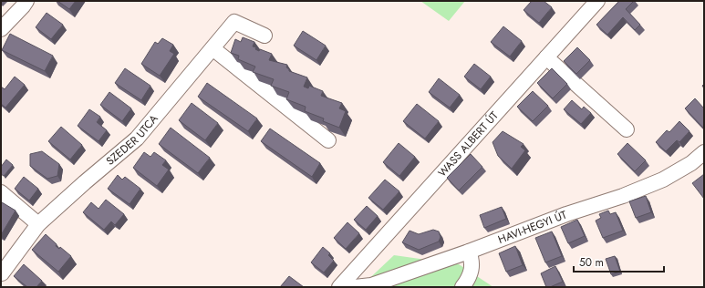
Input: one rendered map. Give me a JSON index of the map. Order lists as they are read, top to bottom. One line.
{"streets":{"street":["SZEDER UTCA","WASS ALBERT ÚT","HAVI-HEGYI ÚT"]},"scale_bar":"50 m"}
